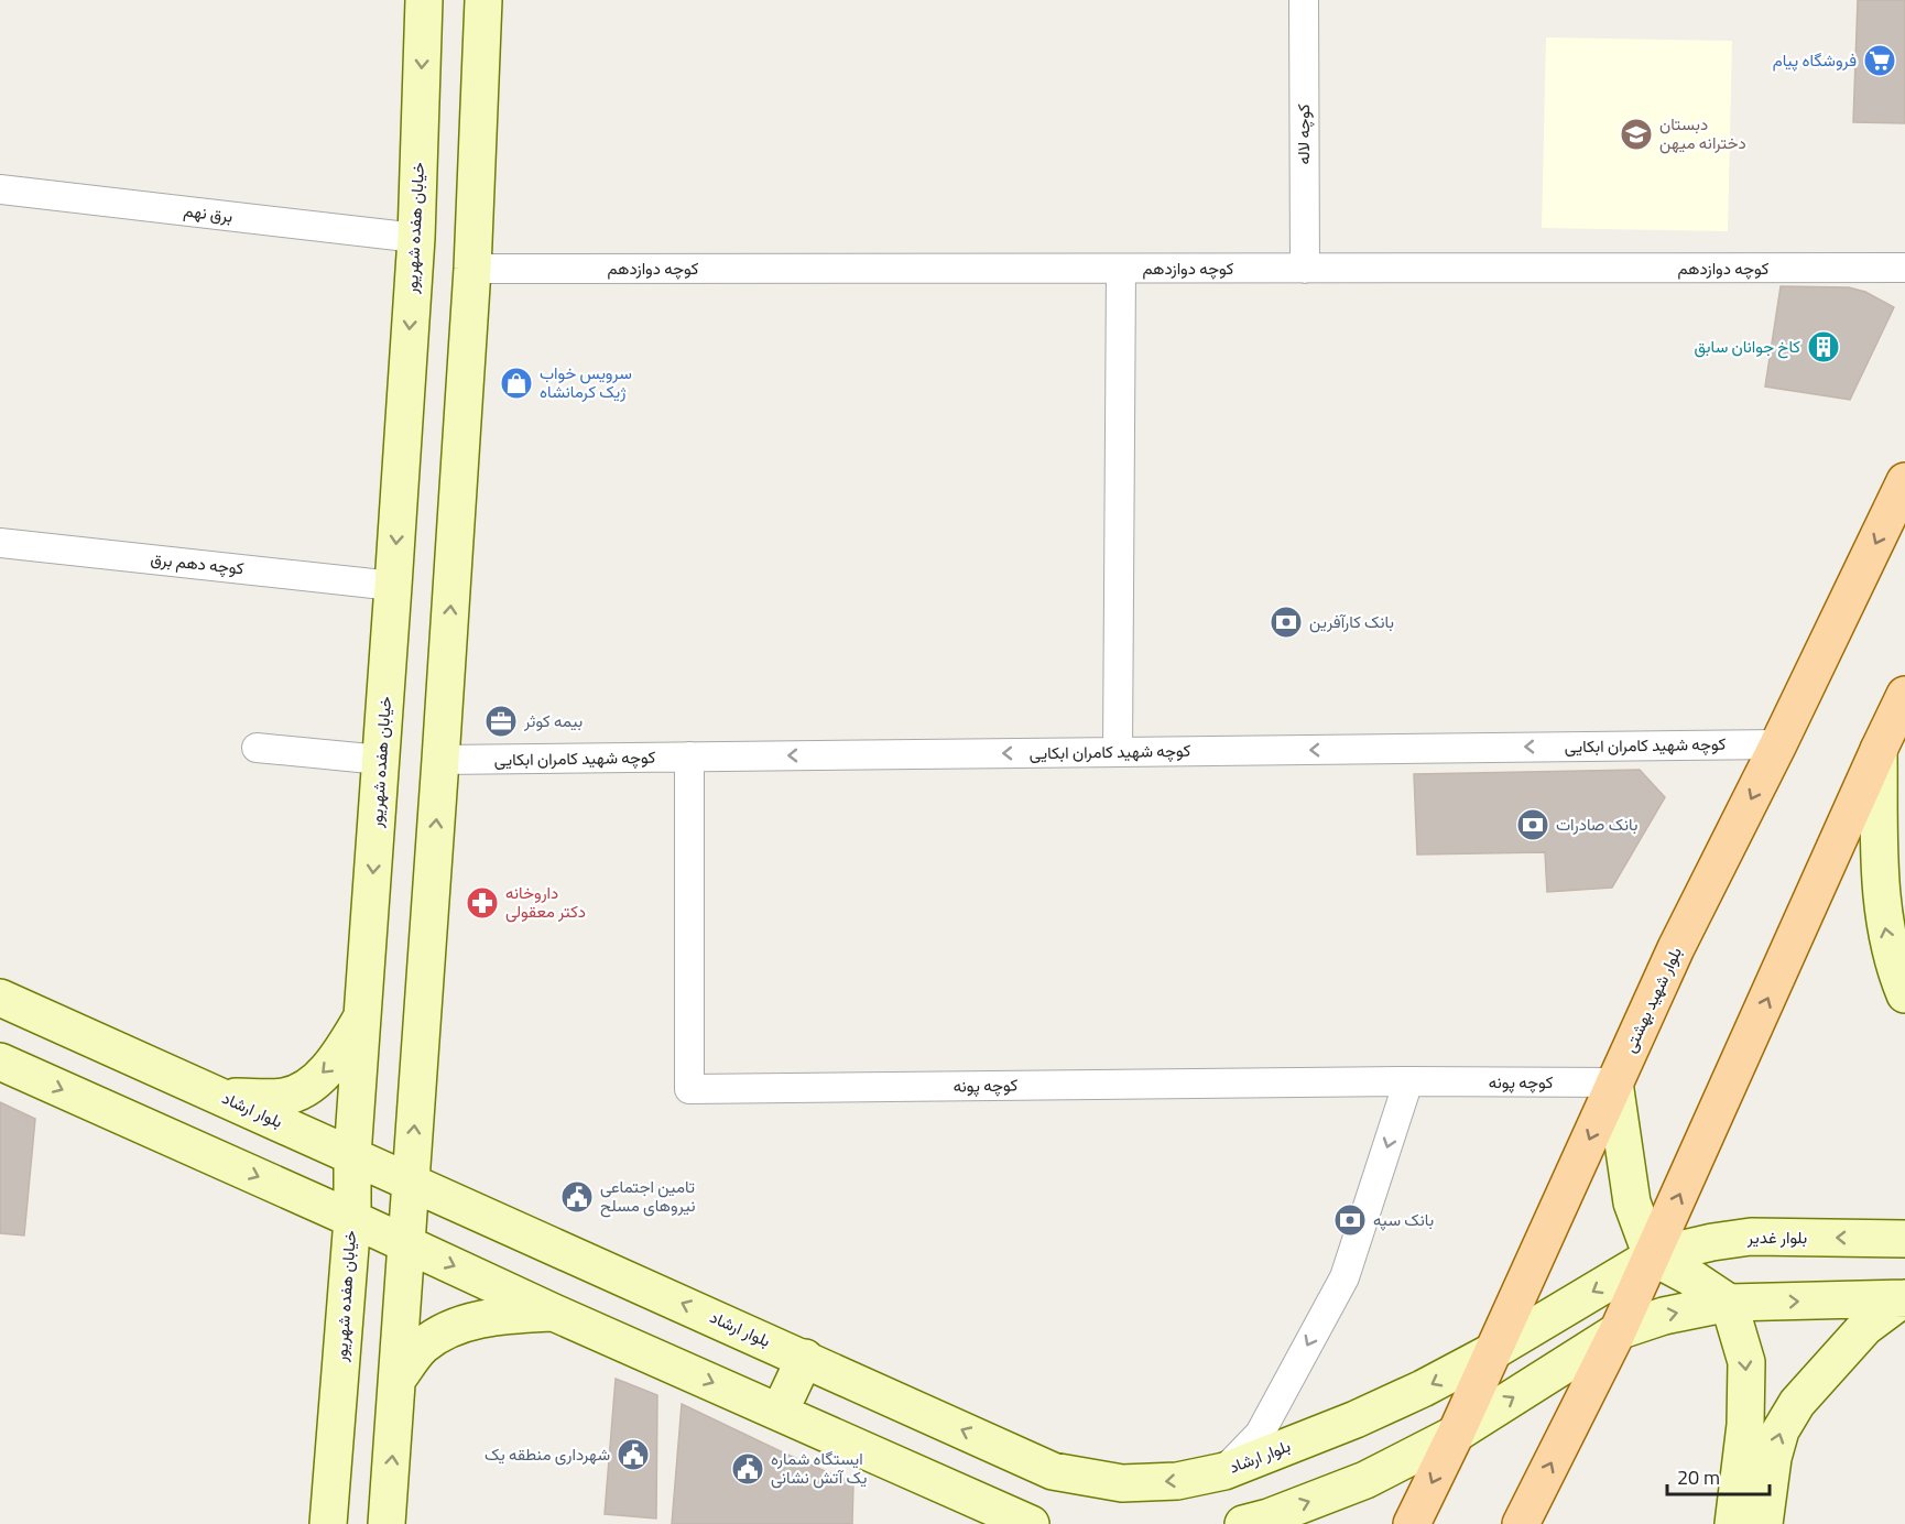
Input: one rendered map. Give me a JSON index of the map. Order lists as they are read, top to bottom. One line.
{"streets":{"main road":["خیابان هفده شهریور","بلوار شهید بهشتی","بلوار ارشاد","بلوار غدیر"],"street":["کوچه لاله","برق نهم","کوچه دوازدهم","کوچه دهم برق","کوچه شهید کامران ابکایی","کوچه پونه"]},"crossings":[["کوچه لاله","کوچه دوازدهم"],["برق نهم","خیابان هفده شهریور"],["خیابان هفده شهریور","کوچه دهم برق"],["خیابان هفده شهریور","بلوار ارشاد"],["کوچه شهید کامران ابکایی","بلوار شهید بهشتی"],["کوچه شهید کامران ابکایی","کوچه پونه"],["بلوار شهید بهشتی","کوچه پونه"],["بلوار شهید بهشتی","بلوار ارشاد"],["بلوار شهید بهشتی","بلوار غدیر"],["بلوار ارشاد","بلوار غدیر"]],"one_way":["کوچه شهید کامران ابکایی"],"places":{"supermarket":["فروشگاه پیام"],"school or university":["دبستان دخترانه میهن"],"building":["کاخ جوانان سابق"],"shop":["سرویس خواب ژیک کرمانشاه"],"bank":["بانک کارآفرین","بانک صادرات","بانک سپه"],"office":["بیمه کوثر"],"pharmacy":["داروخانه دکتر معقولی"],"public building":["تامین اجتماعی نیروهای مسلح","شهرداری منطقه یک","ایستگاه شماره یک آتش نشانی"]},"scale_bar":"20 m"}
